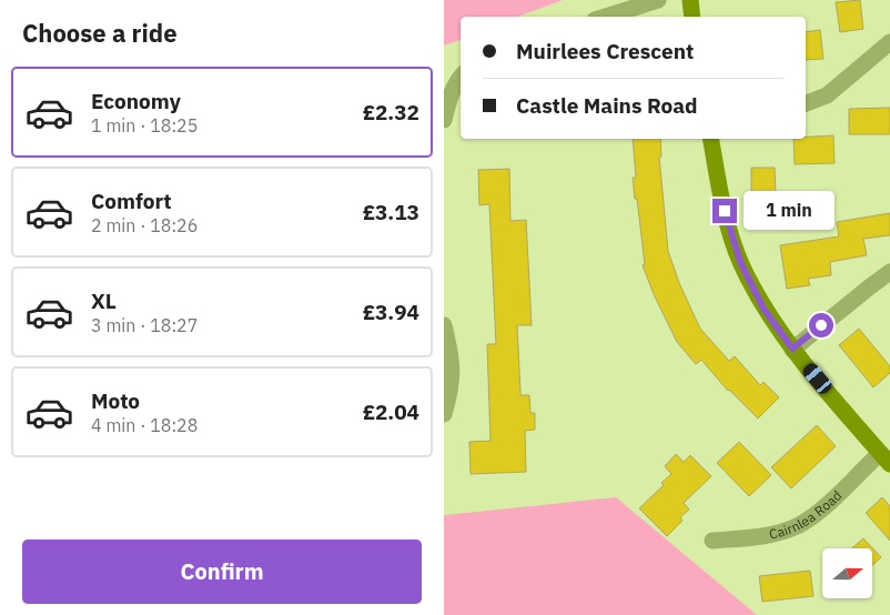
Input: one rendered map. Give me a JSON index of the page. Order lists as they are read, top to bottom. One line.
{"streets":{"street":["Cairnlea Road"]},"north":"right","page":{"heading":"Choose a ride","banner":["Muirlees Crescent","Castle Mains Road"],"list":[{"name":"Economy","note":"1 min · 18:25","value":"£2.32"},{"name":"Comfort","note":"2 min · 18:26","value":"£3.13"},{"name":"XL","note":"3 min · 18:27","value":"£3.94"},{"name":"Moto","note":"4 min · 18:28","value":"£2.04"}],"bubble":"1 min","buttons":"Confirm"}}
